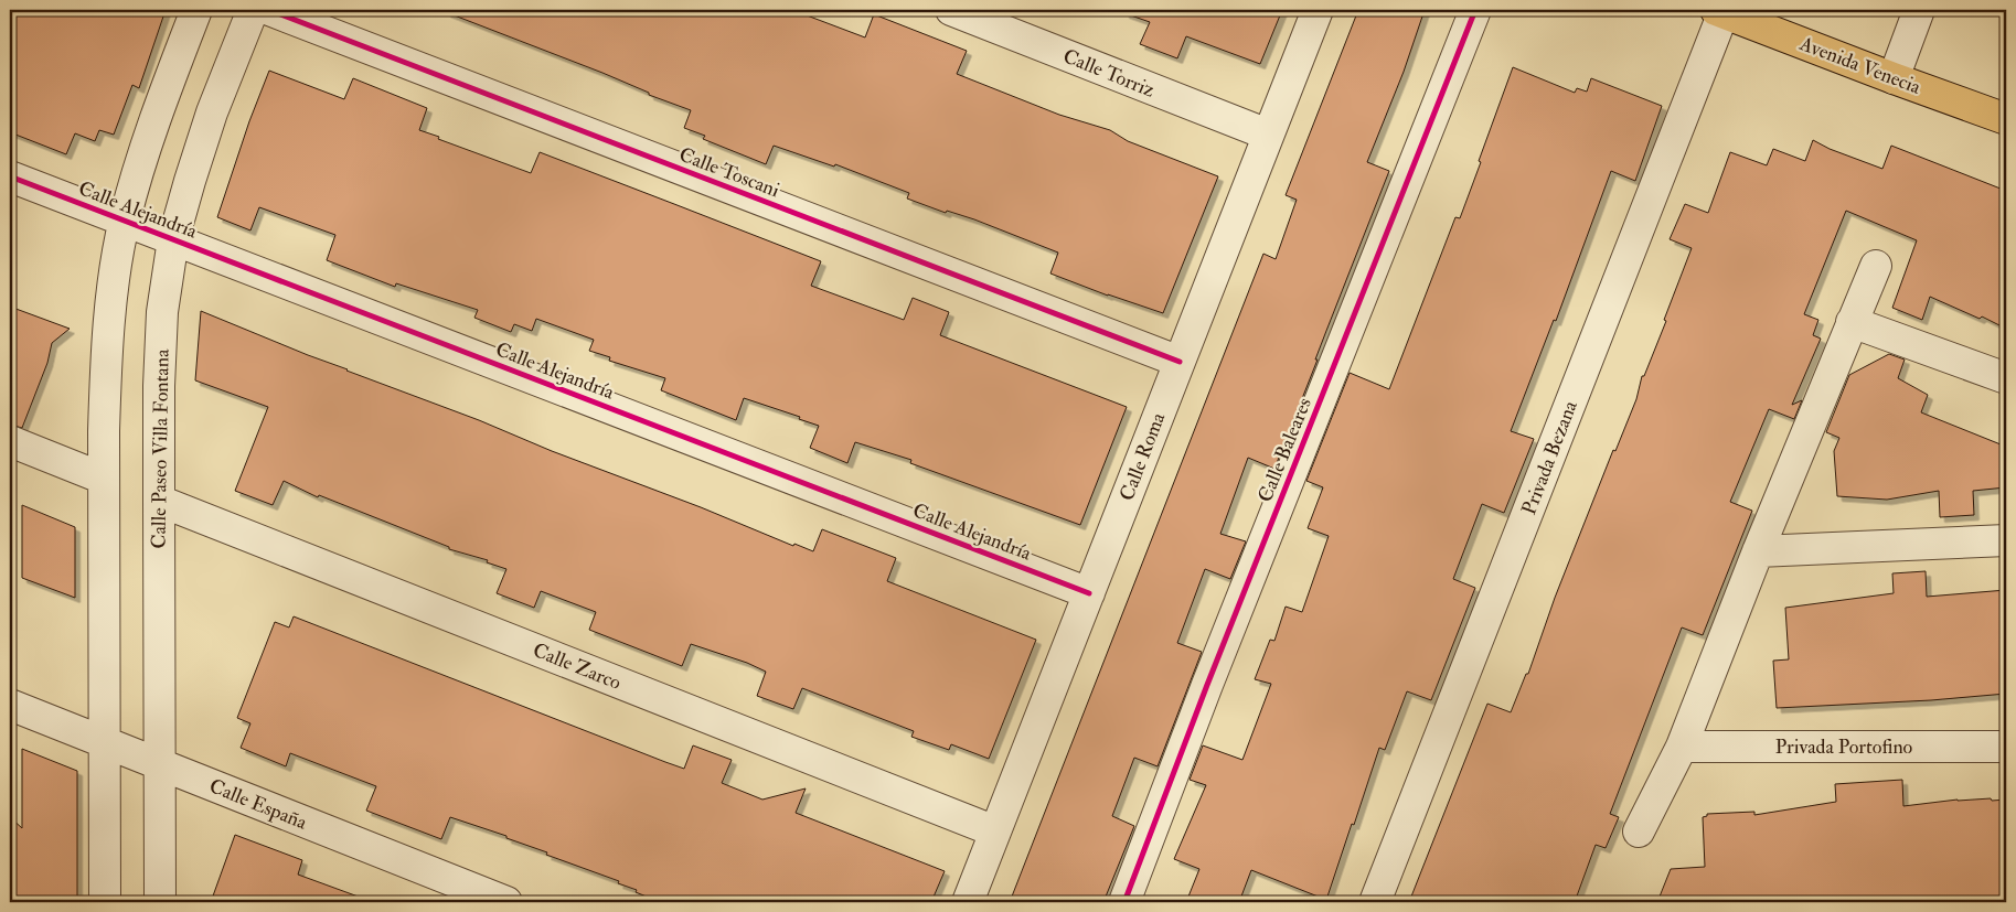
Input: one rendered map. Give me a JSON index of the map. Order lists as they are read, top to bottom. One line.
{"streets":{"main road":["Avenida Venecia"],"street":["Calle Torriz","Calle Toscani","Calle Alejandría","Calle Paseo Villa Fontana","Calle Baleares","Calle Roma","Privada Bezana","Calle Zarco","Privada Portofino","Calle España"]},"crossings":[["Avenida Venecia","Privada Bezana"],["Calle Torriz","Calle Roma"],["Calle Toscani","Calle Roma"],["Calle Alejandría","Calle Paseo Villa Fontana"],["Calle Alejandría","Calle Roma"],["Calle Paseo Villa Fontana","Calle Zarco"],["Calle Paseo Villa Fontana","Calle España"],["Calle Roma","Calle Zarco"]]}
